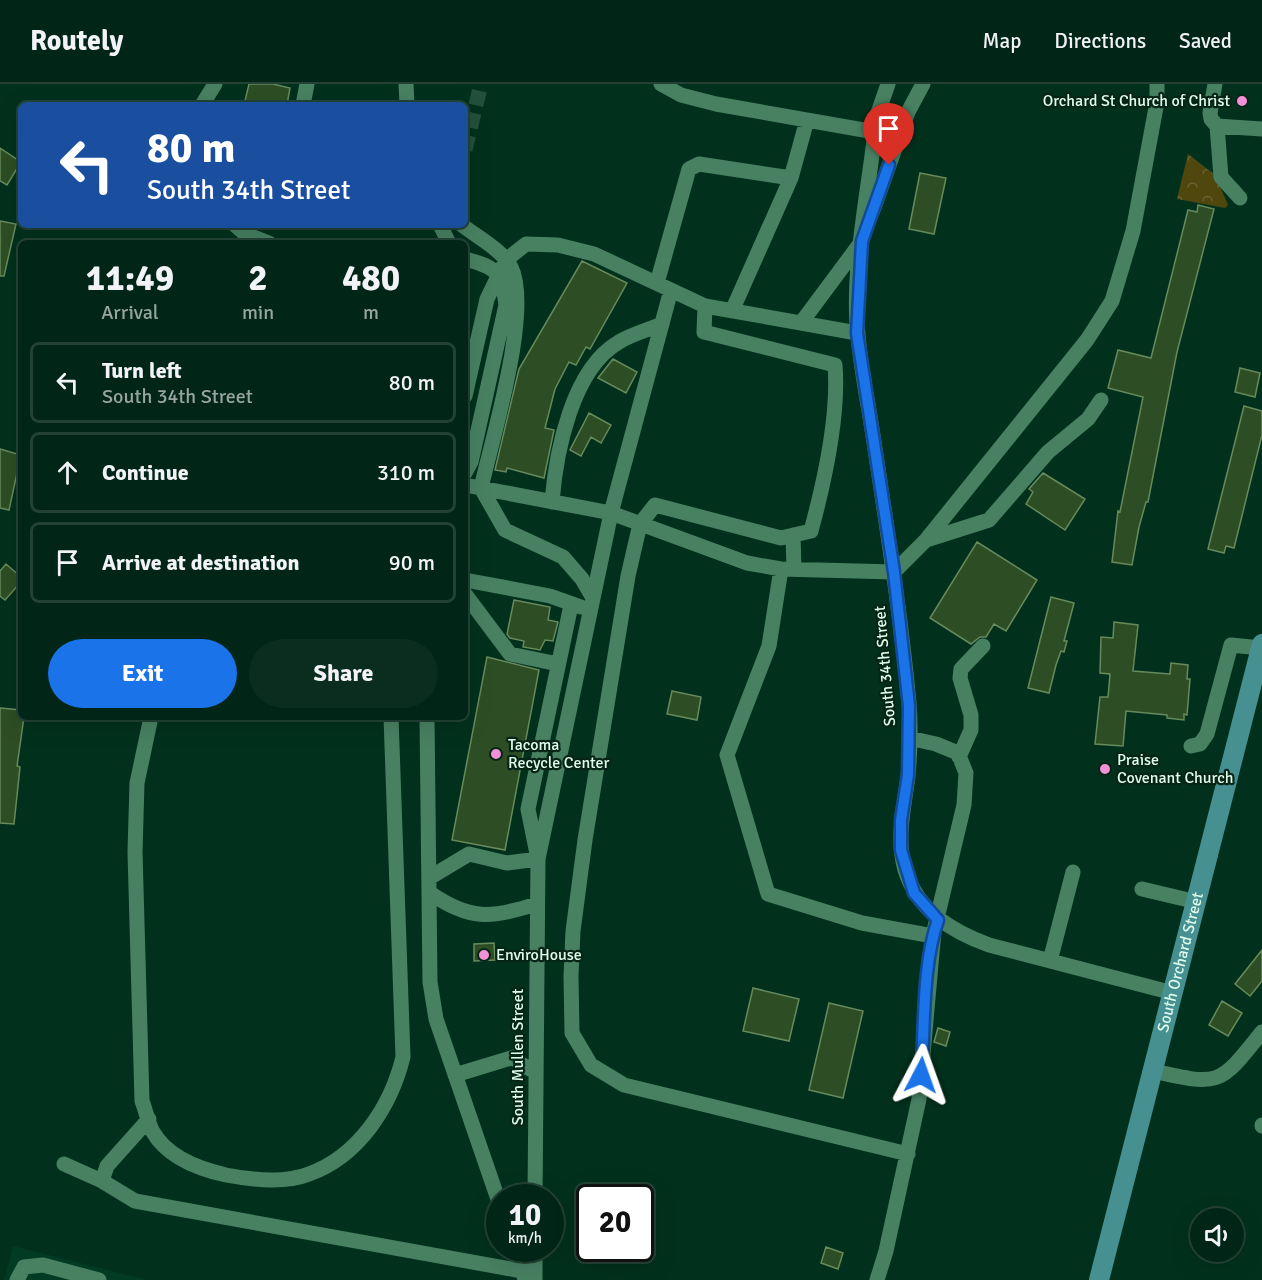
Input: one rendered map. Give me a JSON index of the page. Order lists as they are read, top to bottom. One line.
{"streets":{"main road":["South Orchard Street"],"street":["South 34th Street","South Mullen Street"]},"crossings":[["South 34th Street","South Orchard Street"]],"places":["Orchard St Church of Christ","Tacoma Recycle Center","Praise Covenant Church","EnviroHouse"],"page":{"header":"Routely","nav":["Map","Directions","Saved"],"turn":["80 m","South 34th Street"],"eta":["11:49","Arrival","2","min","480","m"],"list":[{"name":"Turn left","note":"South 34th Street","value":"80 m"},{"name":"Continue","value":"310 m"},{"name":"Arrive at destination","value":"90 m"}],"buttons":["Exit","Share"],"speed":"10 km/h","limit":"20"}}
